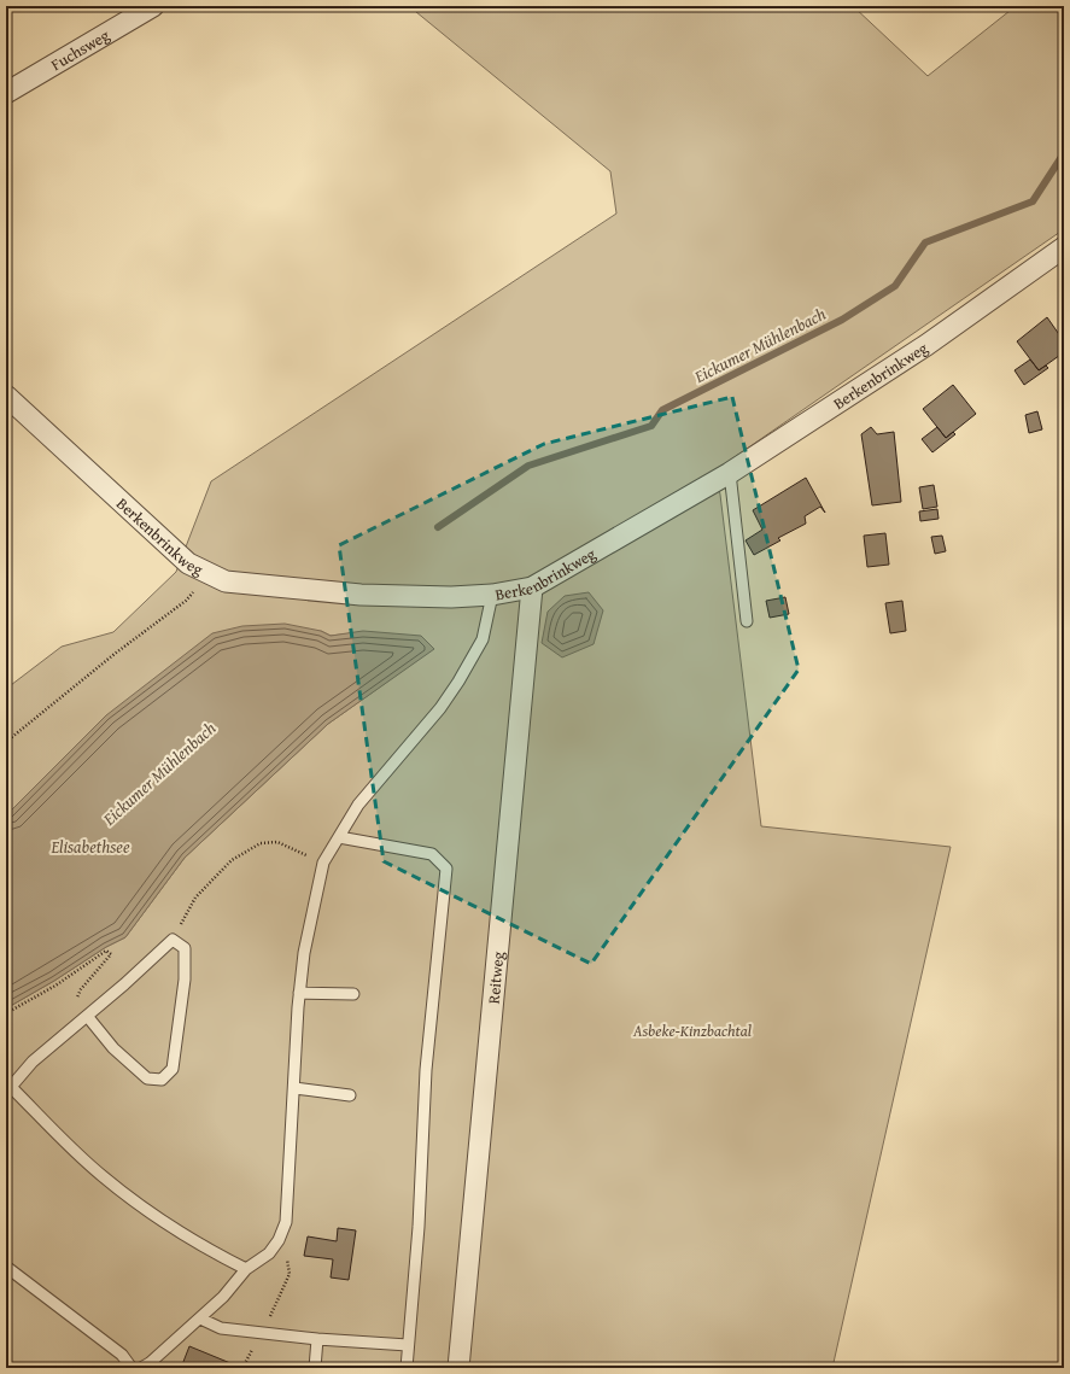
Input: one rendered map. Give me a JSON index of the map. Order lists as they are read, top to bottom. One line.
{"streets":{"street":["Fuchsweg","Berkenbrinkweg","Reitweg"]},"crossings":[["Berkenbrinkweg","Reitweg"]],"water":["Eickumer Mühlenbach","Elisabethsee"],"parks":["Asbeke-Kinzbachtal"]}
